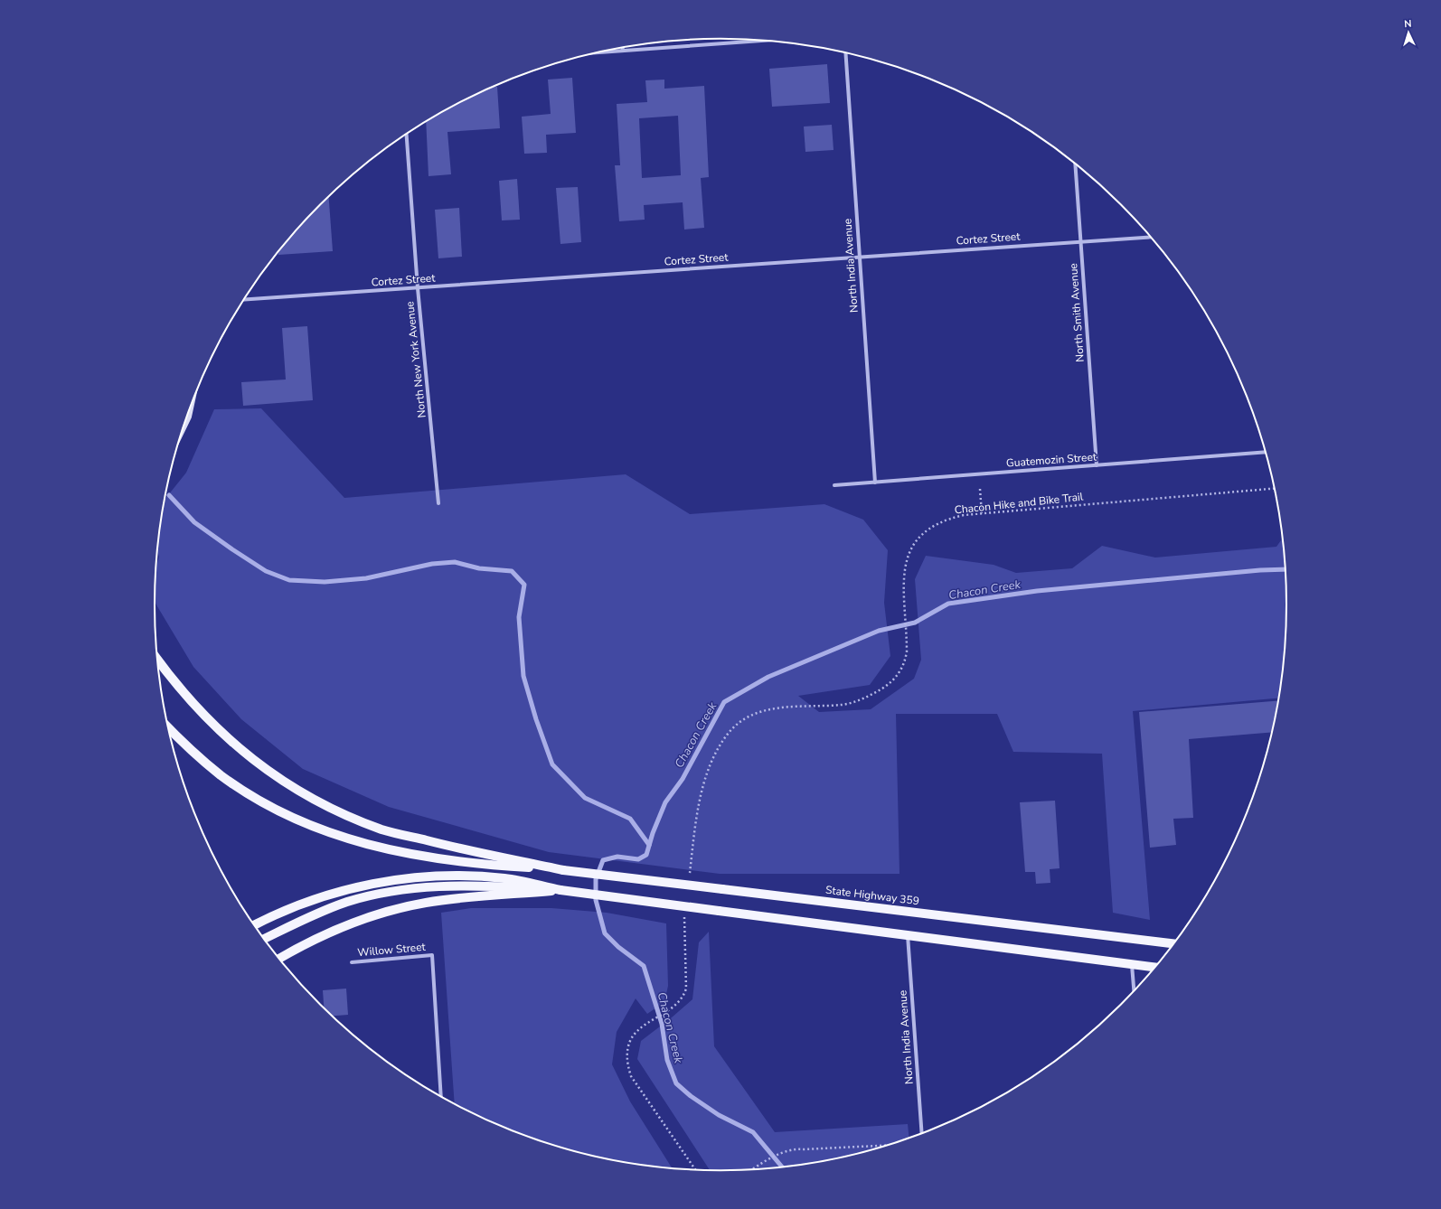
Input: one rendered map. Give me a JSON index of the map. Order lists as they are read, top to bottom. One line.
{"streets":{"main road":["State Highway 359"],"street":["Cortez Street","North India Avenue","North Smith Avenue","North New York Avenue","Guatemozin Street","Willow Street"],"path":["Chacon Hike and Bike Trail"]},"crossings":[["Cortez Street","North India Avenue"],["Cortez Street","North Smith Avenue"],["Cortez Street","North New York Avenue"],["North India Avenue","Guatemozin Street"],["North Smith Avenue","Guatemozin Street"]],"water":["Chacon Creek"],"north":"top"}
